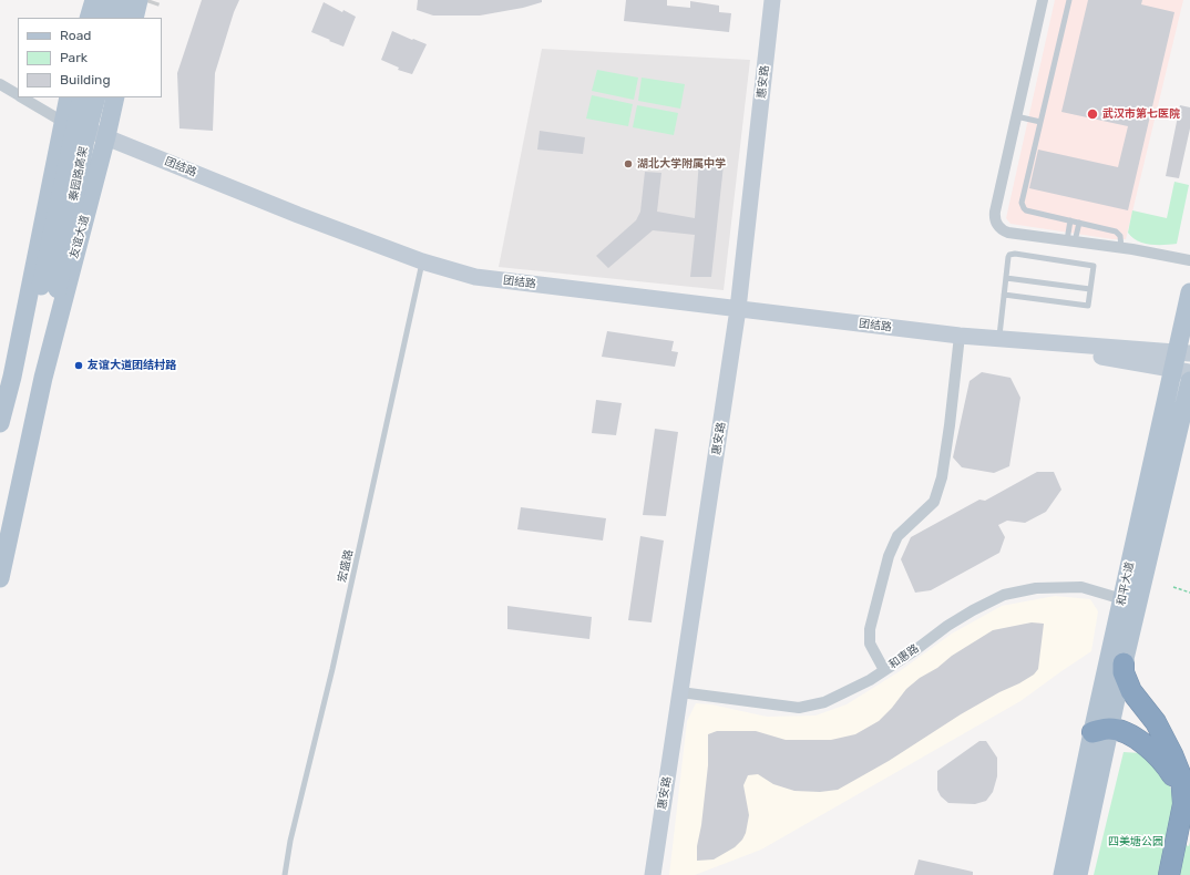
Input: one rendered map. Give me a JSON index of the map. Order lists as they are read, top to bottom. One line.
{"streets":{"main road":["秦园路高架","友谊大道","和平大道"],"street":["惠安路","团结路","和惠路"],"lane":["宏盛路"]},"crossings":[["惠安路","团结路"],["惠安路","和惠路"],["团结路","友谊大道"],["团结路","宏盛路"],["团结路","和平大道"],["秦园路高架","友谊大道"],["和平大道","和惠路"]],"parks":["四美塘公园"],"places":["武汉市第七医院","湖北大学附属中学","友谊大道团结村路"],"legend":["Road","Park","Building"]}
